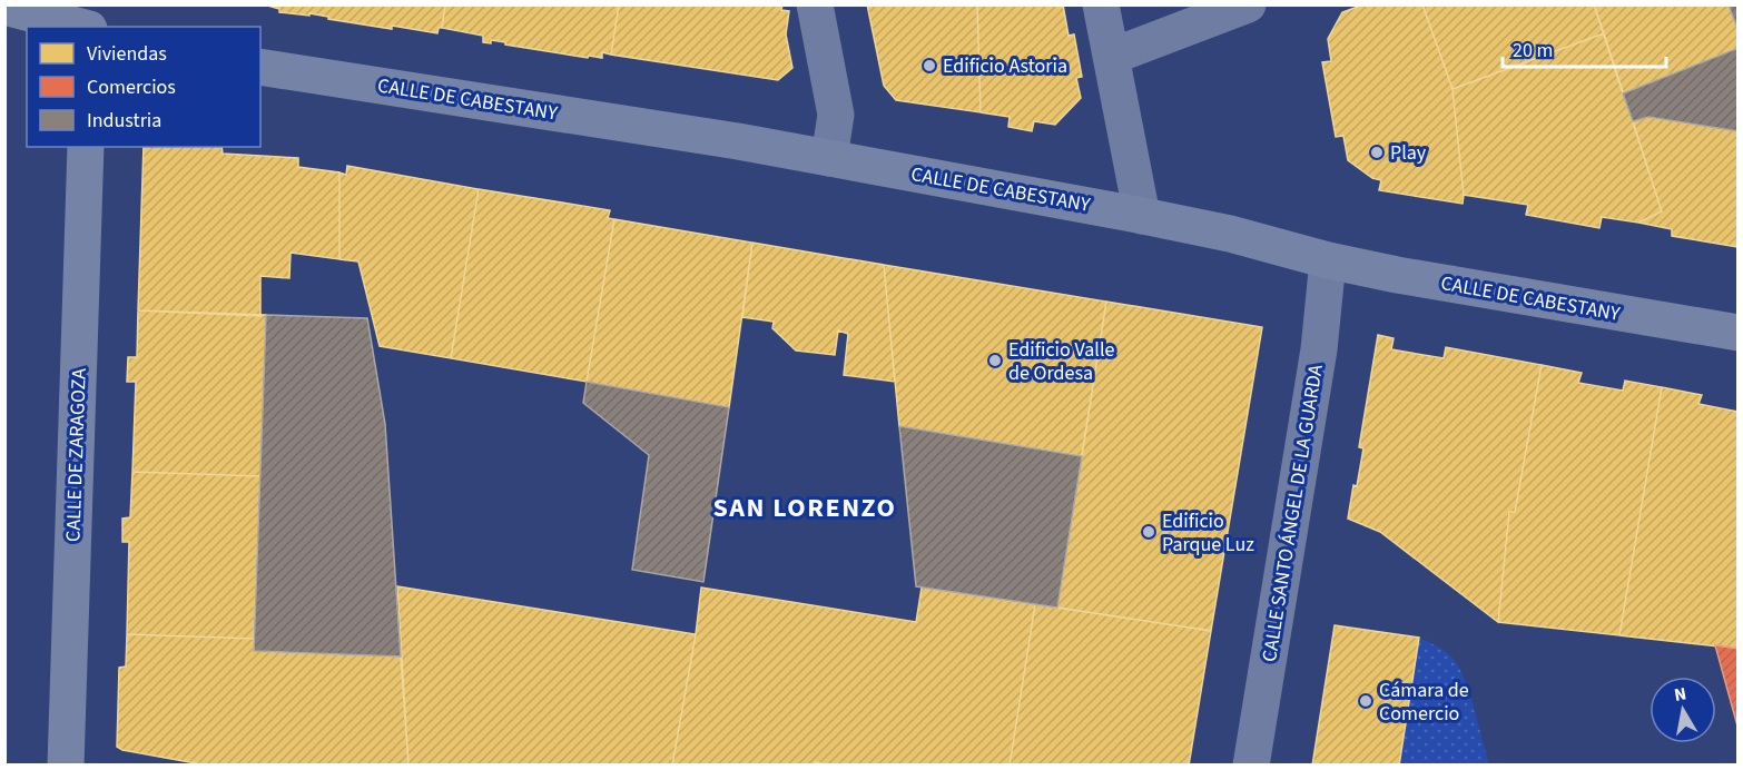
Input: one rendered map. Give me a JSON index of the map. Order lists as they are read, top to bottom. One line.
{"streets":{"street":["CALLE DE CABESTANY","CALLE DE ZARAGOZA","CALLE SANTO ÁNGEL DE LA GUARDA"]},"crossings":[["CALLE DE CABESTANY","CALLE SANTO ÁNGEL DE LA GUARDA"]],"districts":["SAN LORENZO"],"places":["Edificio Astoria","Play","Edificio Valle de Ordesa","Edificio Parque Luz","Cámara de Comercio"],"legend":["Viviendas","Comercios","Industria"],"scale_bar":"20 m","north":"top"}
